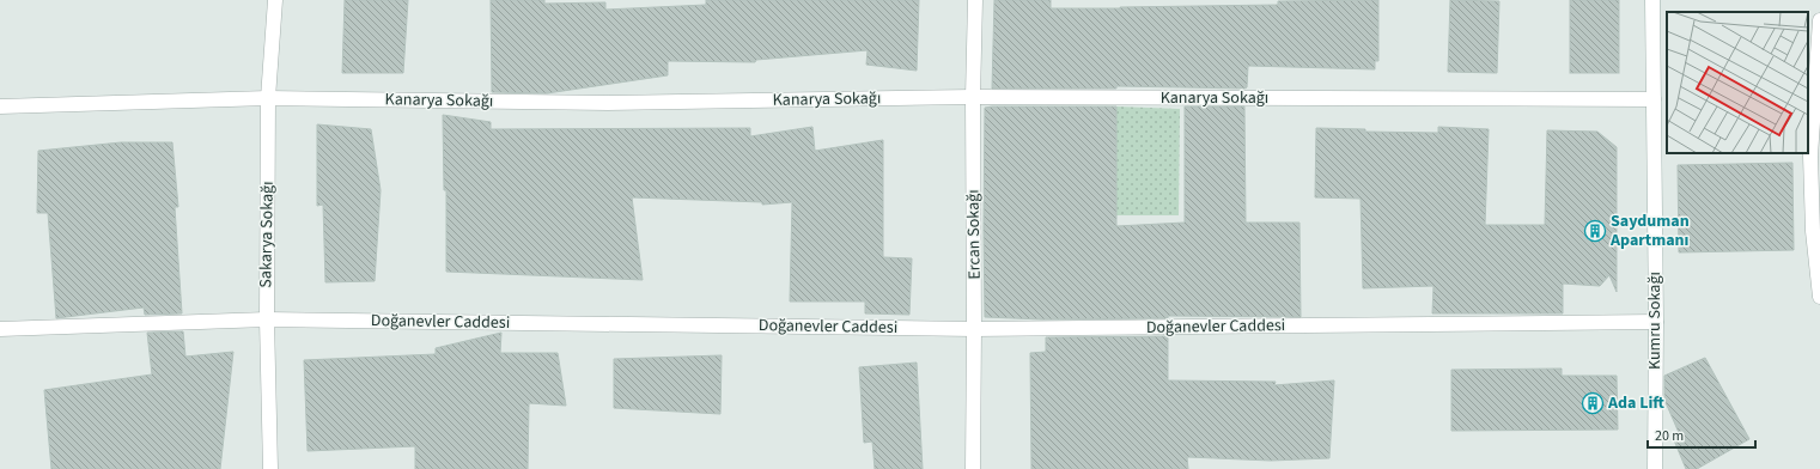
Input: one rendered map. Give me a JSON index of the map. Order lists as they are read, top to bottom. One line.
{"streets":{"street":["Kanarya Sokağı","Sakarya Sokağı","Ercan Sokağı","Kumru Sokağı","Doğanevler Caddesi"]},"crossings":[["Kanarya Sokağı","Sakarya Sokağı"],["Kanarya Sokağı","Ercan Sokağı"],["Kanarya Sokağı","Kumru Sokağı"],["Sakarya Sokağı","Doğanevler Caddesi"],["Ercan Sokağı","Doğanevler Caddesi"],["Kumru Sokağı","Doğanevler Caddesi"]],"places":{"building":["Sayduman Apartmanı","Ada Lift"]},"scale_bar":"20 m"}
